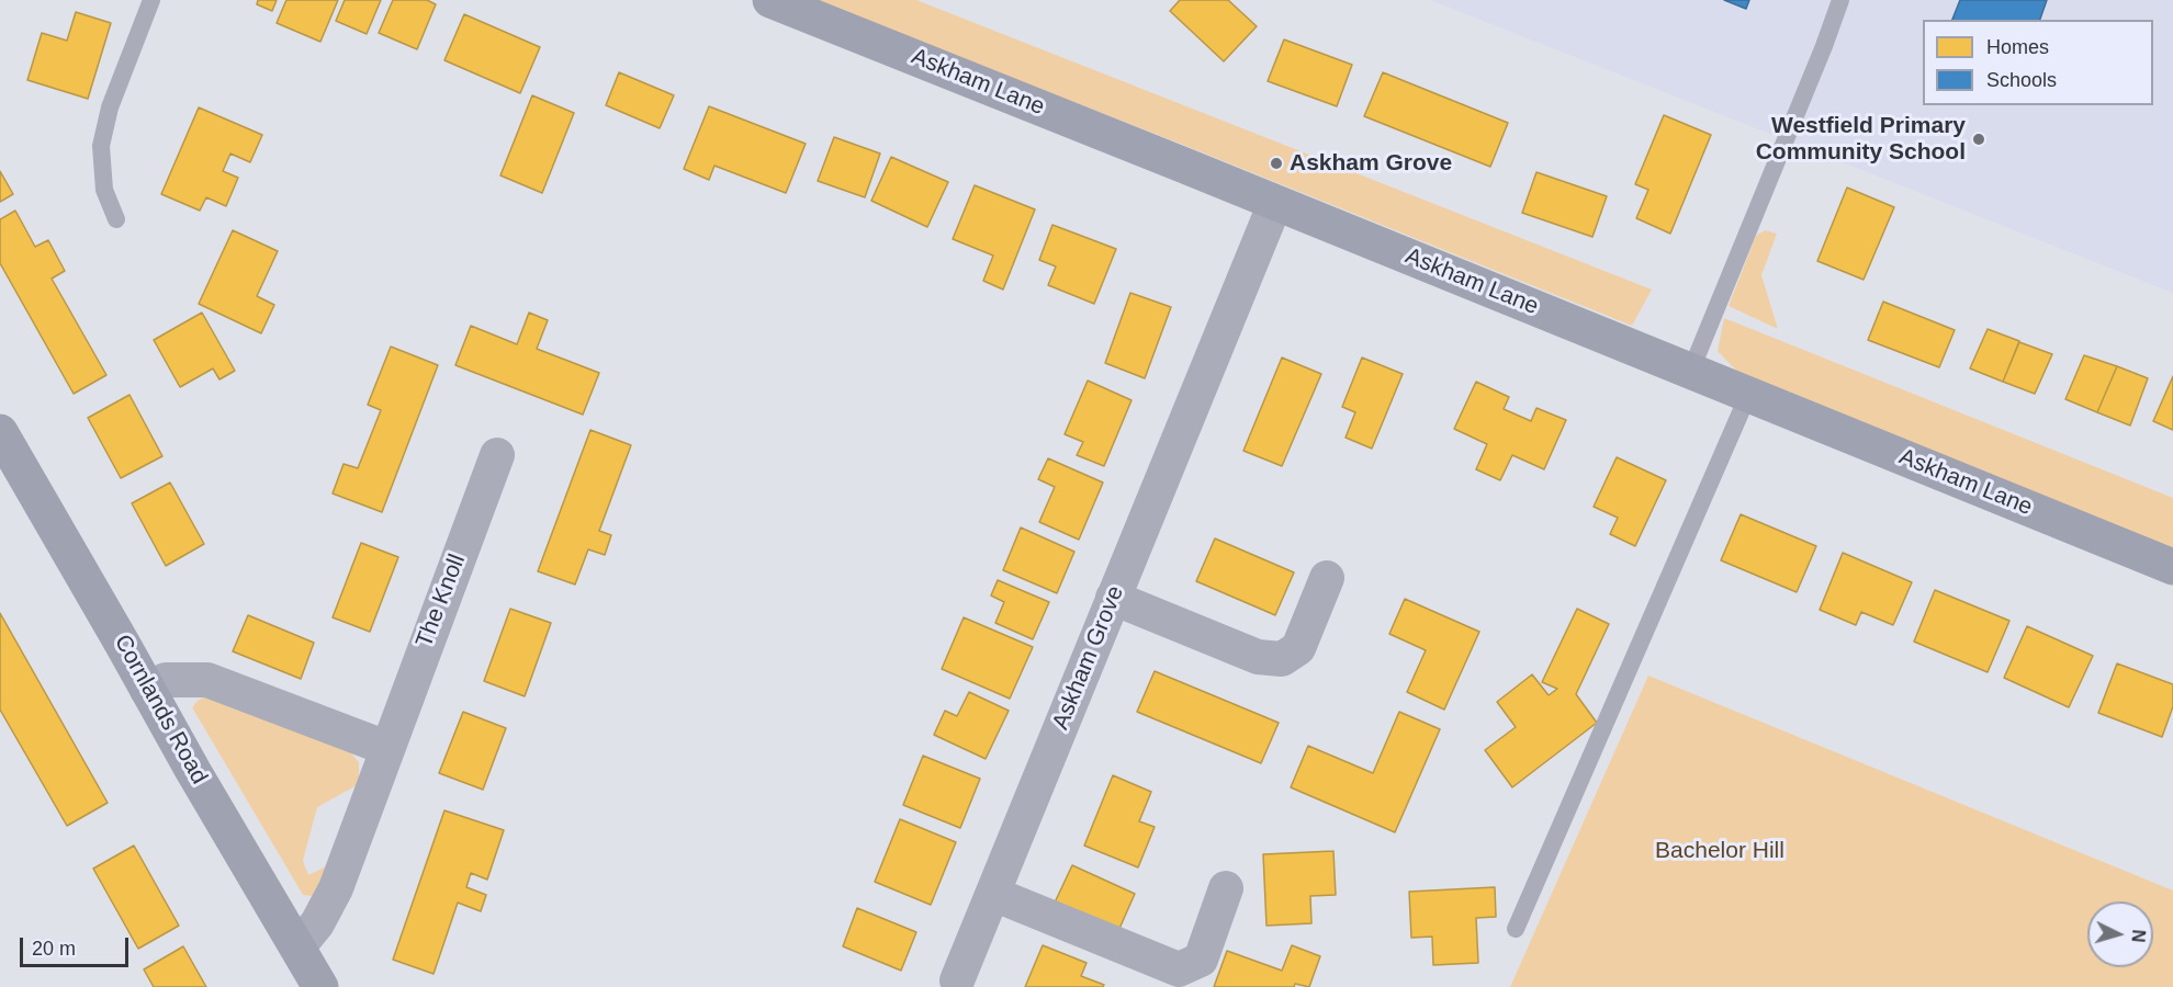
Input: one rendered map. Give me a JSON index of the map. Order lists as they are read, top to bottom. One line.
{"streets":{"street":["Askham Lane","The Knoll","Askham Grove","Cornlands Road"]},"crossings":[["Askham Lane","Askham Grove"],["The Knoll","Cornlands Road"]],"parks":["Bachelor Hill"],"places":["Westfield Primary Community School","Askham Grove"],"legend":["Homes","Schools"],"scale_bar":"20 m","north":"right"}
